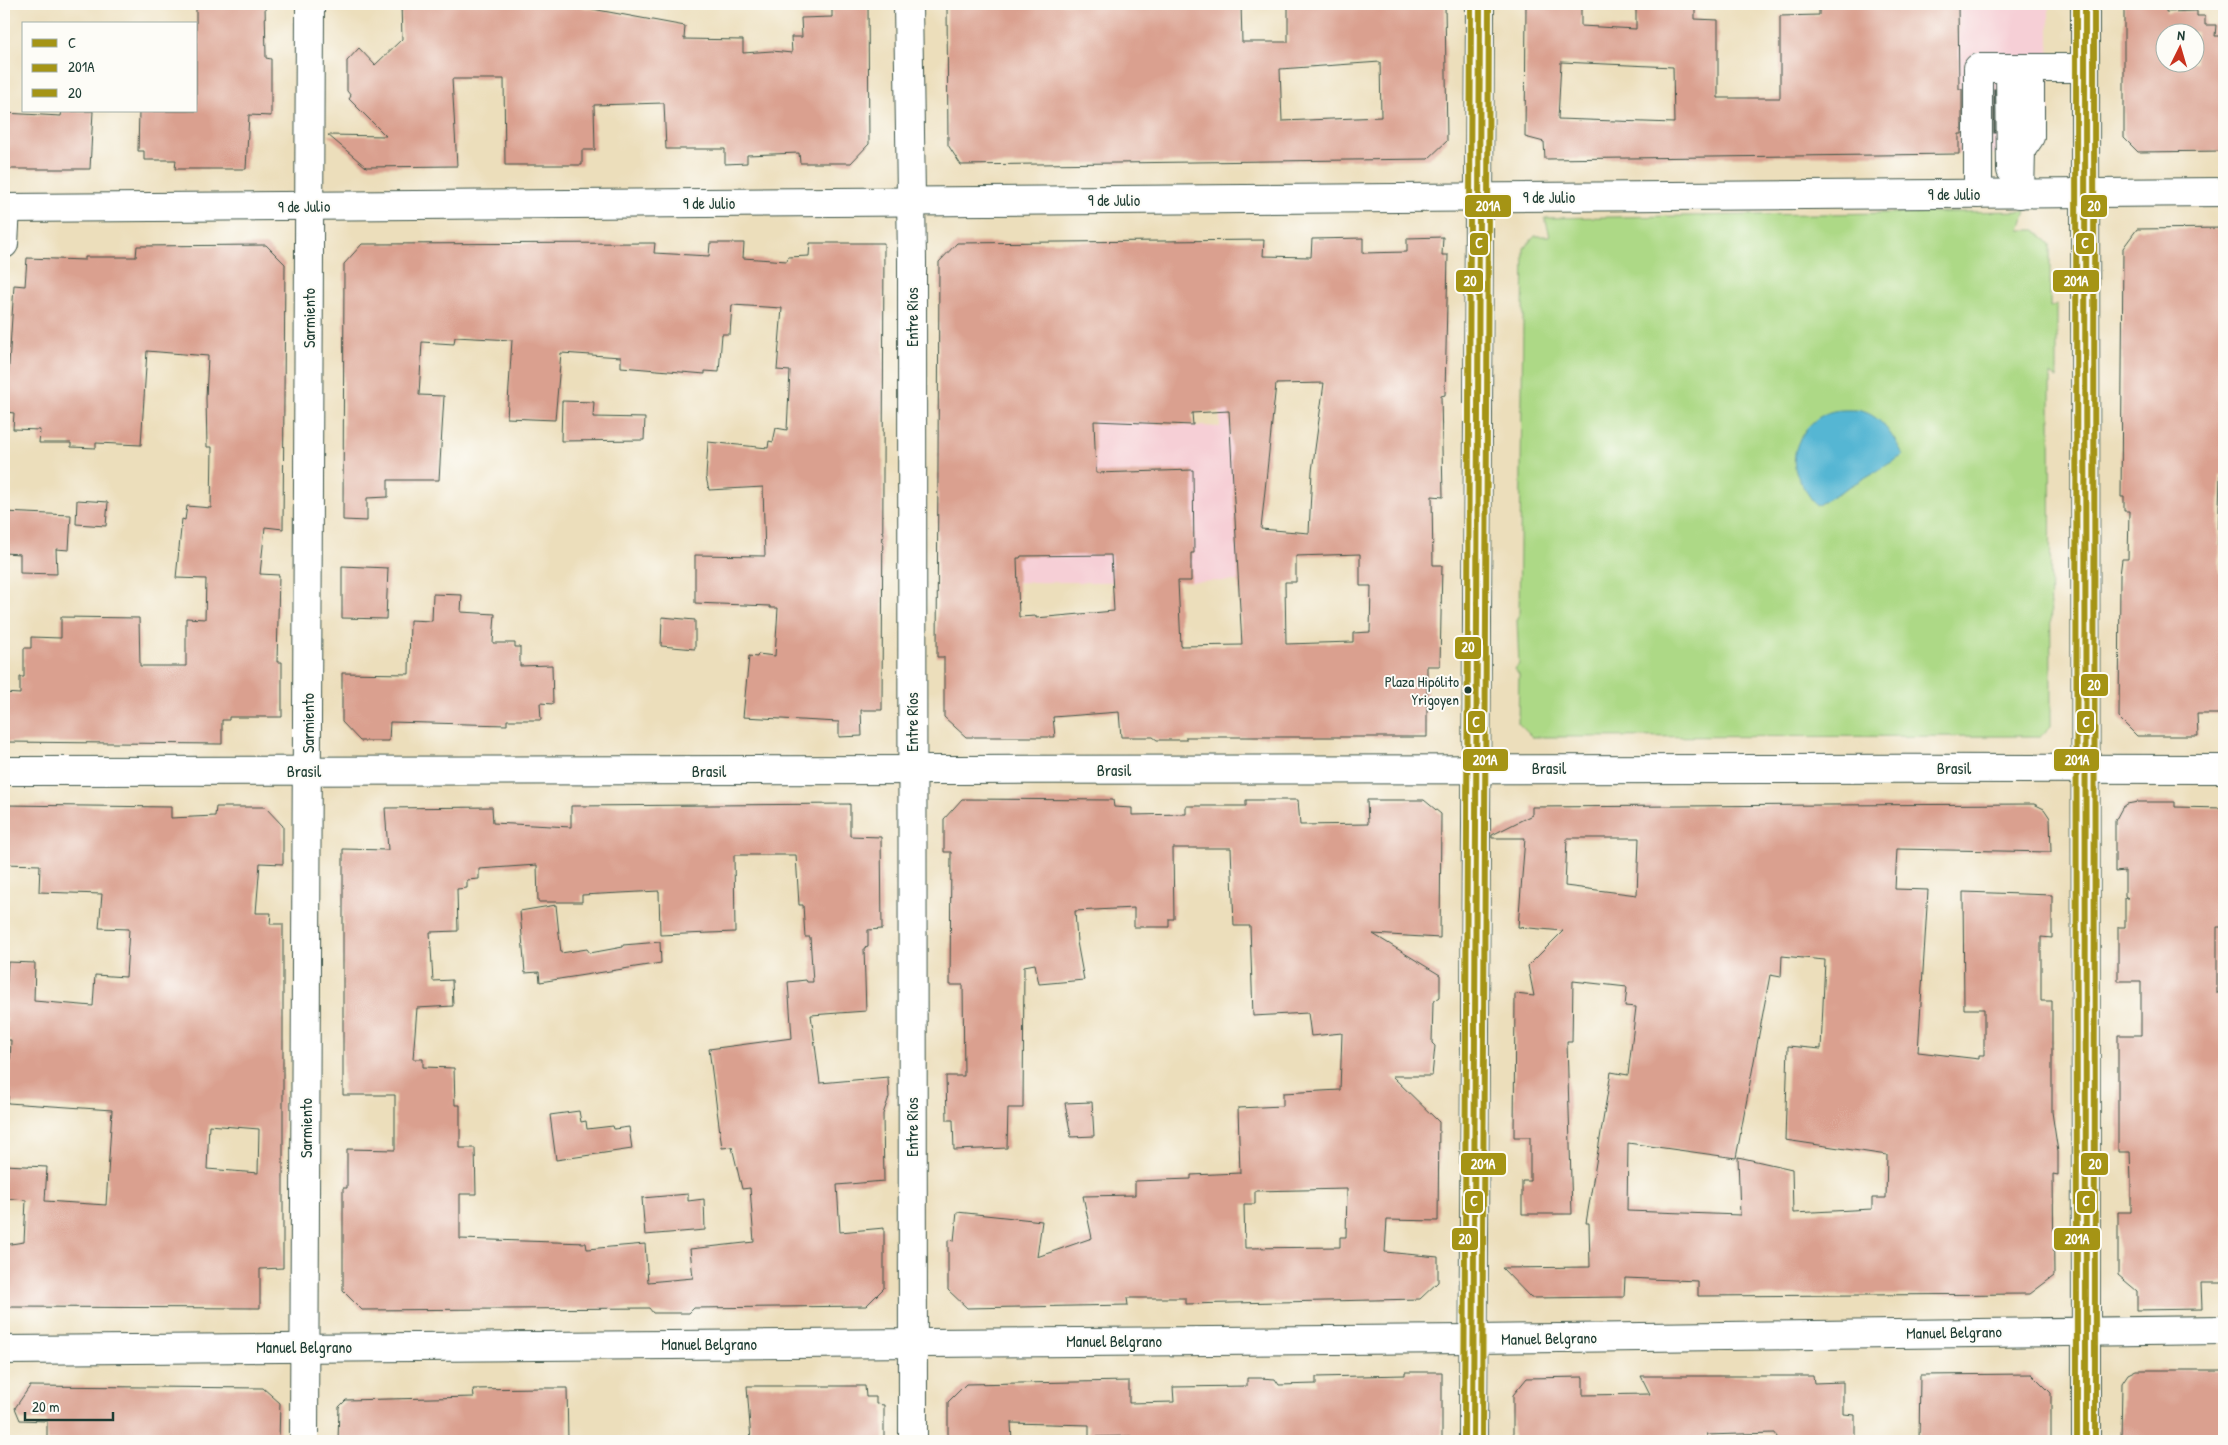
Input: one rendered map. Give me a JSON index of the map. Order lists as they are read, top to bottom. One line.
{"streets":{"street":["9 de Julio","Entre Ríos","Sarmiento","Brasil","Manuel Belgrano"]},"crossings":[["9 de Julio","Entre Ríos"],["9 de Julio","Sarmiento"],["Entre Ríos","Brasil"],["Entre Ríos","Manuel Belgrano"],["Sarmiento","Brasil"],["Sarmiento","Manuel Belgrano"]],"places":["Plaza Hipólito Yrigoyen"],"lines":["transit line C","transit line 201A","transit line 20"],"legend":["C","201A","20"],"scale_bar":"20 m","north":"top"}
